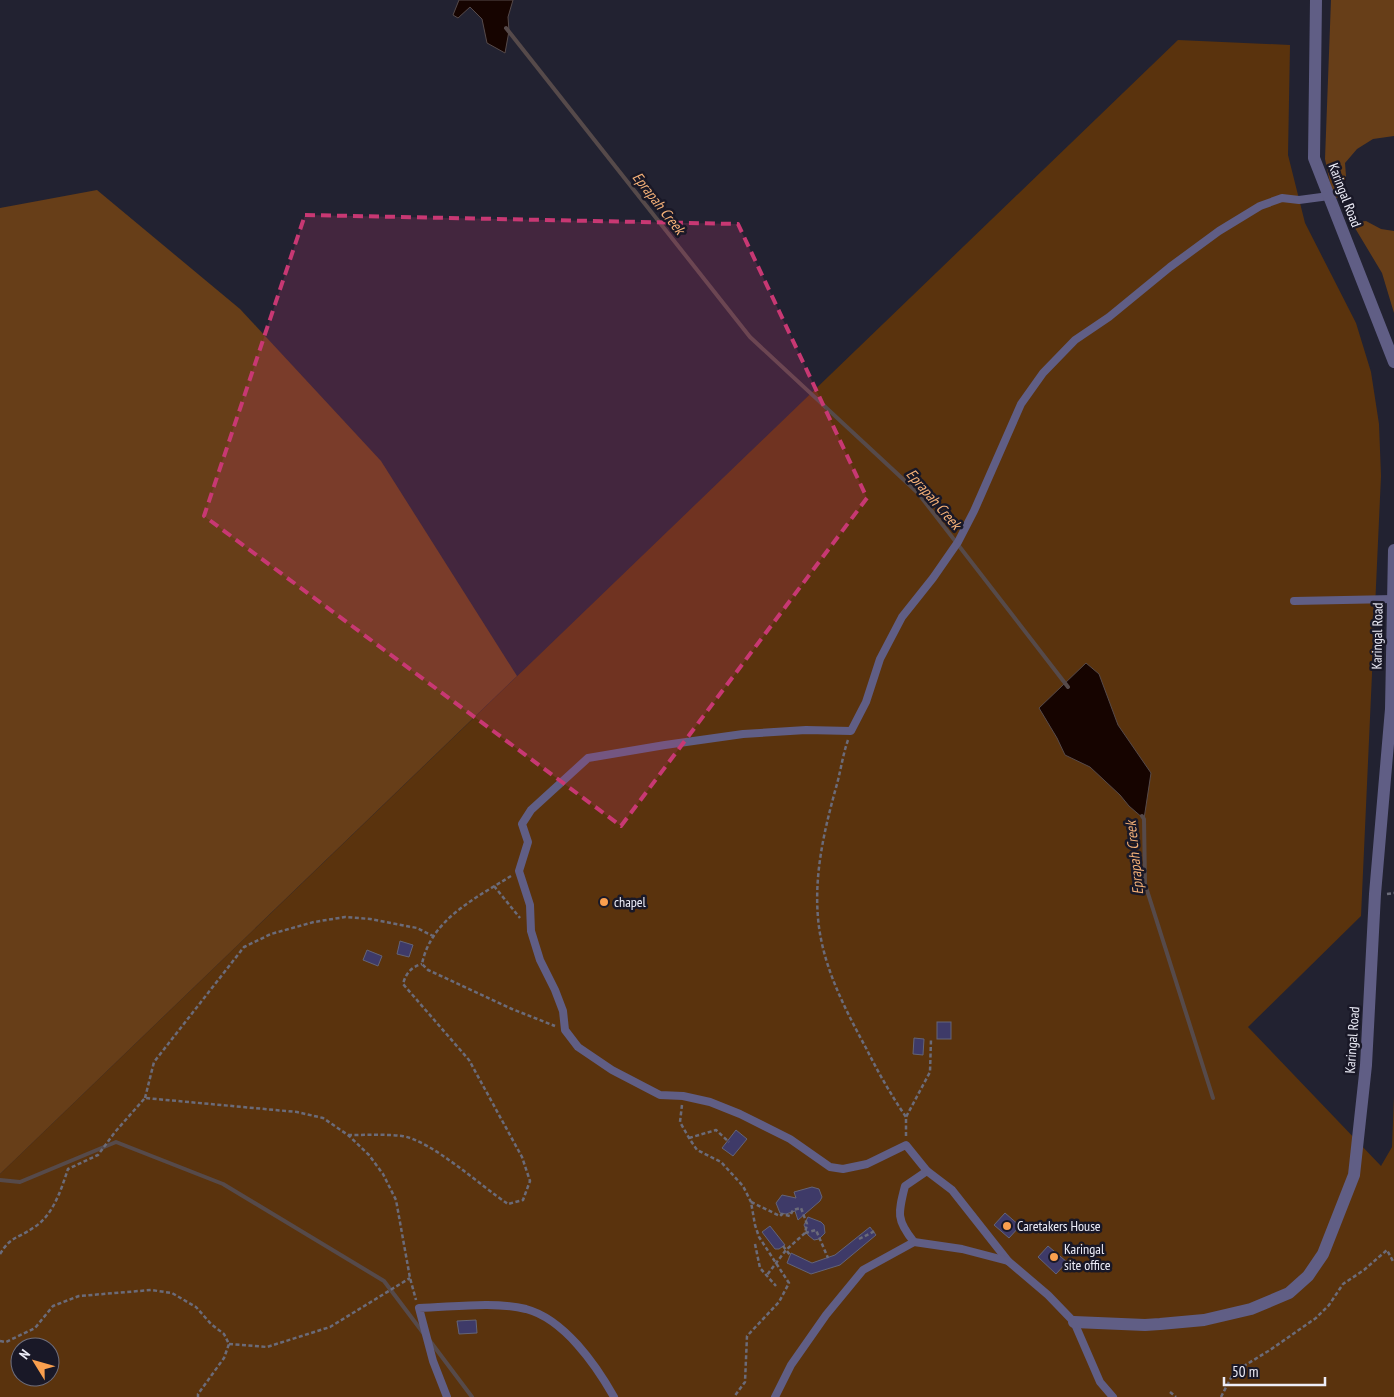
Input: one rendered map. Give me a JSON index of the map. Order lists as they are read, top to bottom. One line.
{"streets":{"street":["Karingal Road"]},"water":["Eprapah Creek"],"places":["chapel","Caretakers House","Karingal site office"],"scale_bar":"50 m","north":"top left"}
